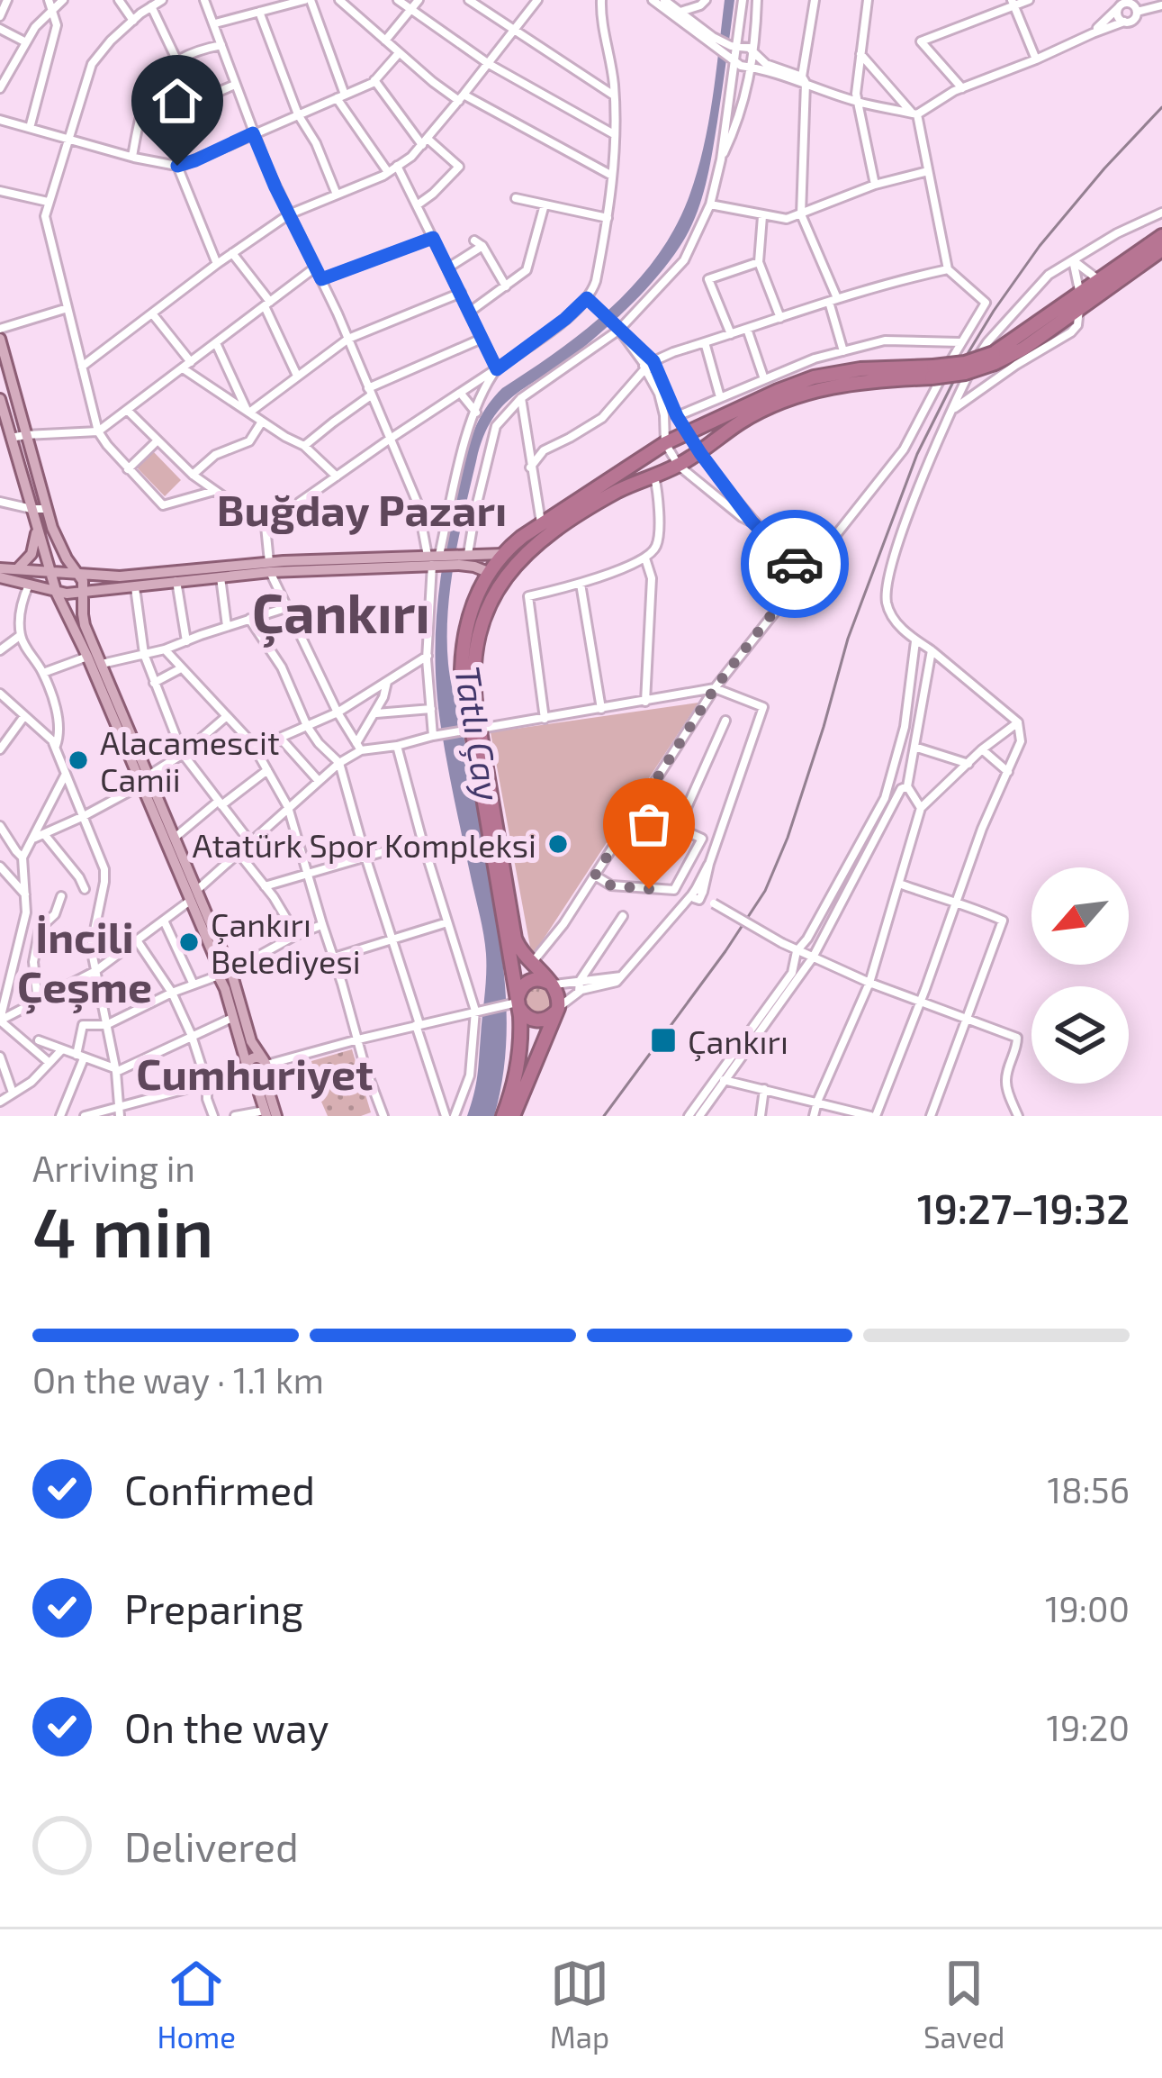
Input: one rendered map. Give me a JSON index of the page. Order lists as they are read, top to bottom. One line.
{"districts":["Buğday Pazarı","Çankırı","İncili Çeşme","Cumhuriyet"],"water":["Tatlı Çay"],"places":{"other":["Alacamescit Camii","Atatürk Spor Kompleksi","Çankırı Belediyesi"],"transit":["Çankırı"]},"north":"bottom left","page":{"heading":["4 min","Arriving in","19:27–19:32"],"bar":"On the way · 1.1 km","list":[["Confirmed","18:56"],["Preparing","19:00"],["On the way","19:20"],"Delivered"],"tabs":["Home","Map","Saved"]}}
